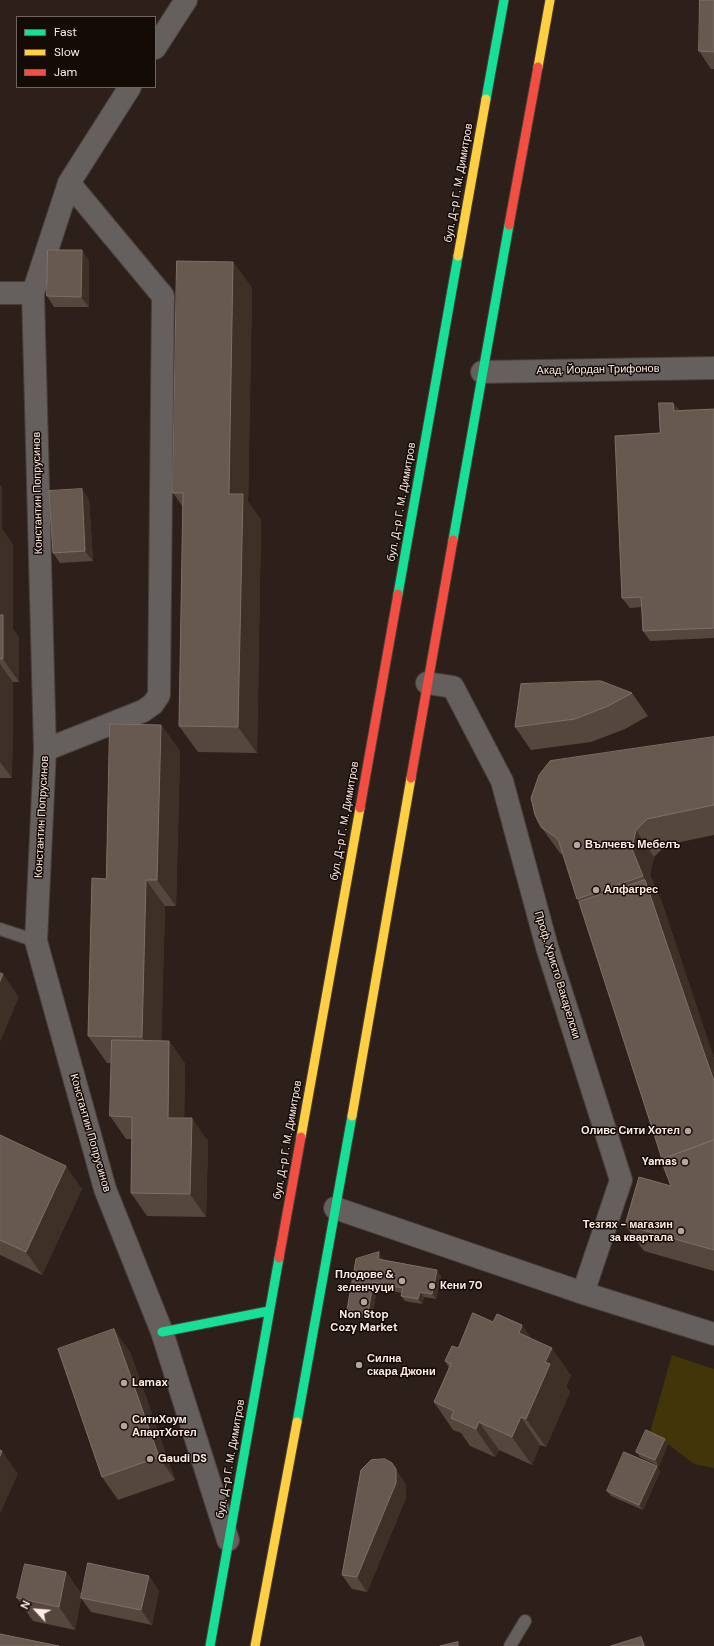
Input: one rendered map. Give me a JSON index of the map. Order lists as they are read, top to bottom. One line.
{"streets":{"main road":["бул. Д-р Г. М. Димитров"],"street":["Акад. Йордан Трифонов","Константин Попрусинов","Проф. Христо Вакарелски"]},"crossings":[["бул. Д-р Г. М. Димитров","Константин Попрусинов"]],"places":["Вълчевъ Мебелъ","Алфагрес","Оливс Сити Хотел","Yamas","Тезгях - магазин за квартала","Плодове & зеленчуци","Кени 70","Non Stop Cozy Market","Силна скара Джони","Lamax","СитиХоум АпартХотел","Gaudi DS"],"legend":["Fast","Slow","Jam"],"north":"top left"}
